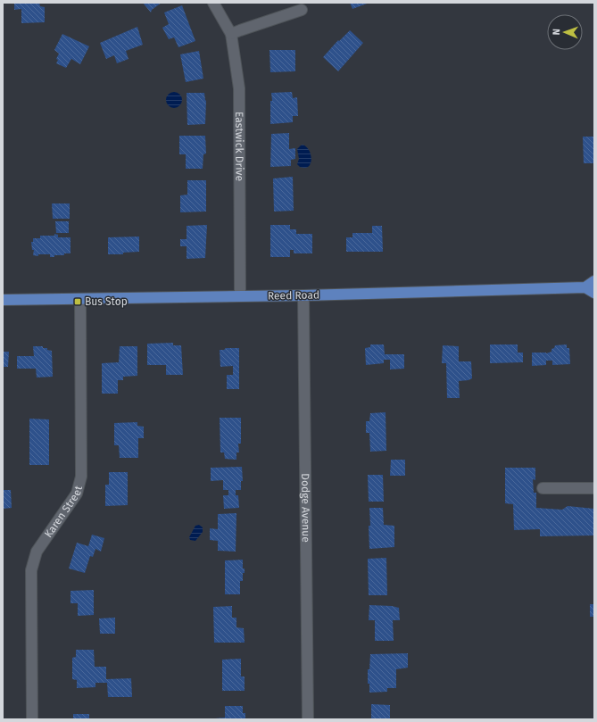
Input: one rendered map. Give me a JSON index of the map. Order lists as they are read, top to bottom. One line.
{"streets":{"main road":["Reed Road"],"street":["Eastwick Drive","Dodge Avenue","Karen Street"]},"crossings":[["Eastwick Drive","Reed Road"],["Reed Road","Dodge Avenue"],["Reed Road","Karen Street"]],"places":{"transit":["Bus Stop"]},"north":"left"}
